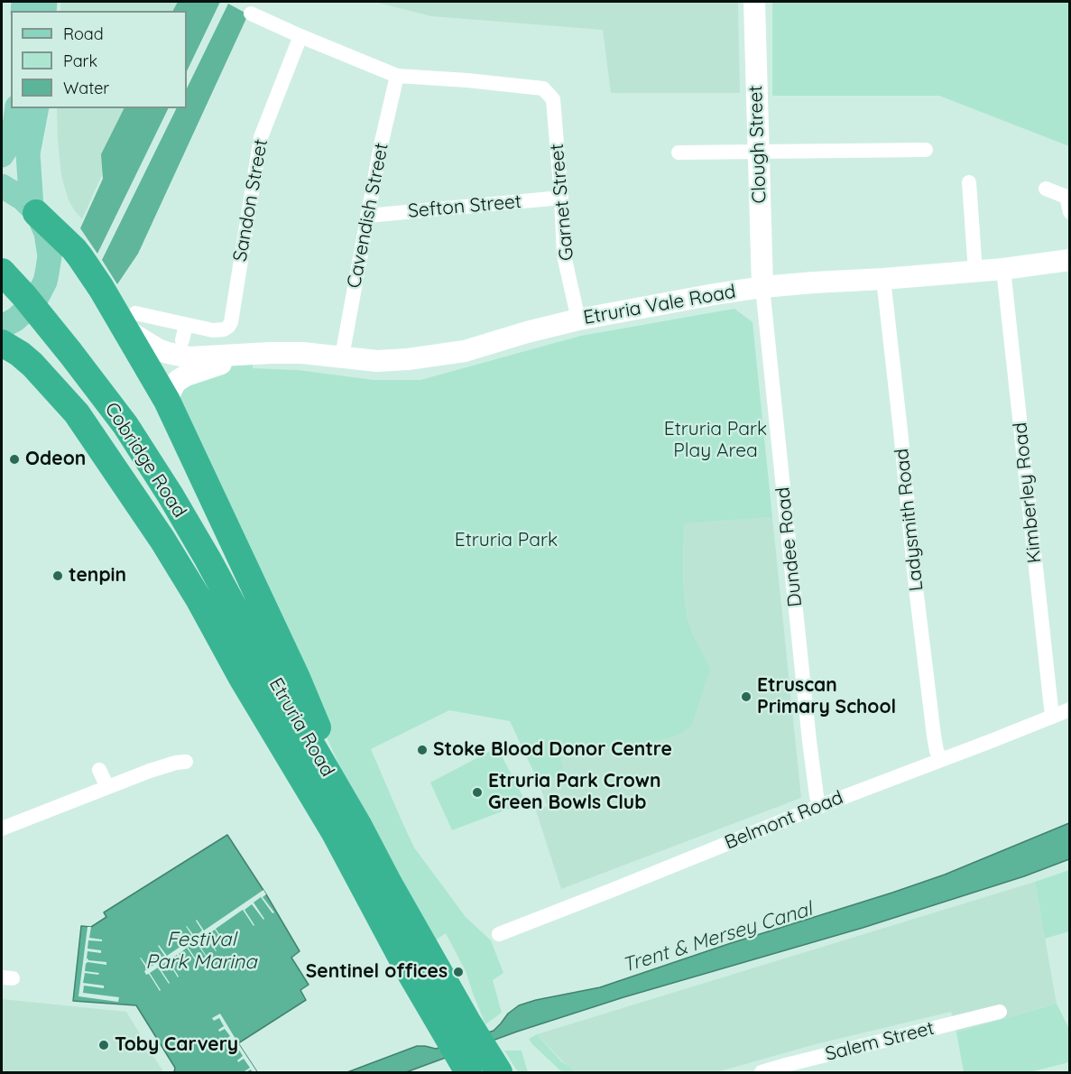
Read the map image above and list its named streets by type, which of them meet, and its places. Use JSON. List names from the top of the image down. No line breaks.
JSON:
{"streets":{"highway":["Cobridge Road","Etruria Road"],"main road":["Clough Street","Etruria Vale Road"],"street":["Sandon Street","Garnet Street","Sefton Street","Cavendish Street","Kimberley Road","Ladysmith Road","Dundee Road","Belmont Road","Salem Street"]},"crossings":[["Clough Street","Etruria Vale Road"],["Clough Street","Dundee Road"],["Garnet Street","Sefton Street"],["Garnet Street","Cavendish Street"],["Garnet Street","Etruria Vale Road"],["Sefton Street","Cavendish Street"],["Cavendish Street","Etruria Vale Road"],["Etruria Vale Road","Kimberley Road"],["Etruria Vale Road","Ladysmith Road"],["Etruria Vale Road","Dundee Road"],["Cobridge Road","Etruria Road"],["Kimberley Road","Belmont Road"],["Ladysmith Road","Belmont Road"],["Dundee Road","Belmont Road"]],"water":["Trent & Mersey Canal","Festival Park Marina"],"parks":["Etruria Park Play Area","Etruria Park"],"places":["Odeon","tenpin","Etruscan Primary School","Stoke Blood Donor Centre","Etruria Park Crown Green Bowls Club","Sentinel offices","Toby Carvery"],"legend":["Road","Park","Water"]}
